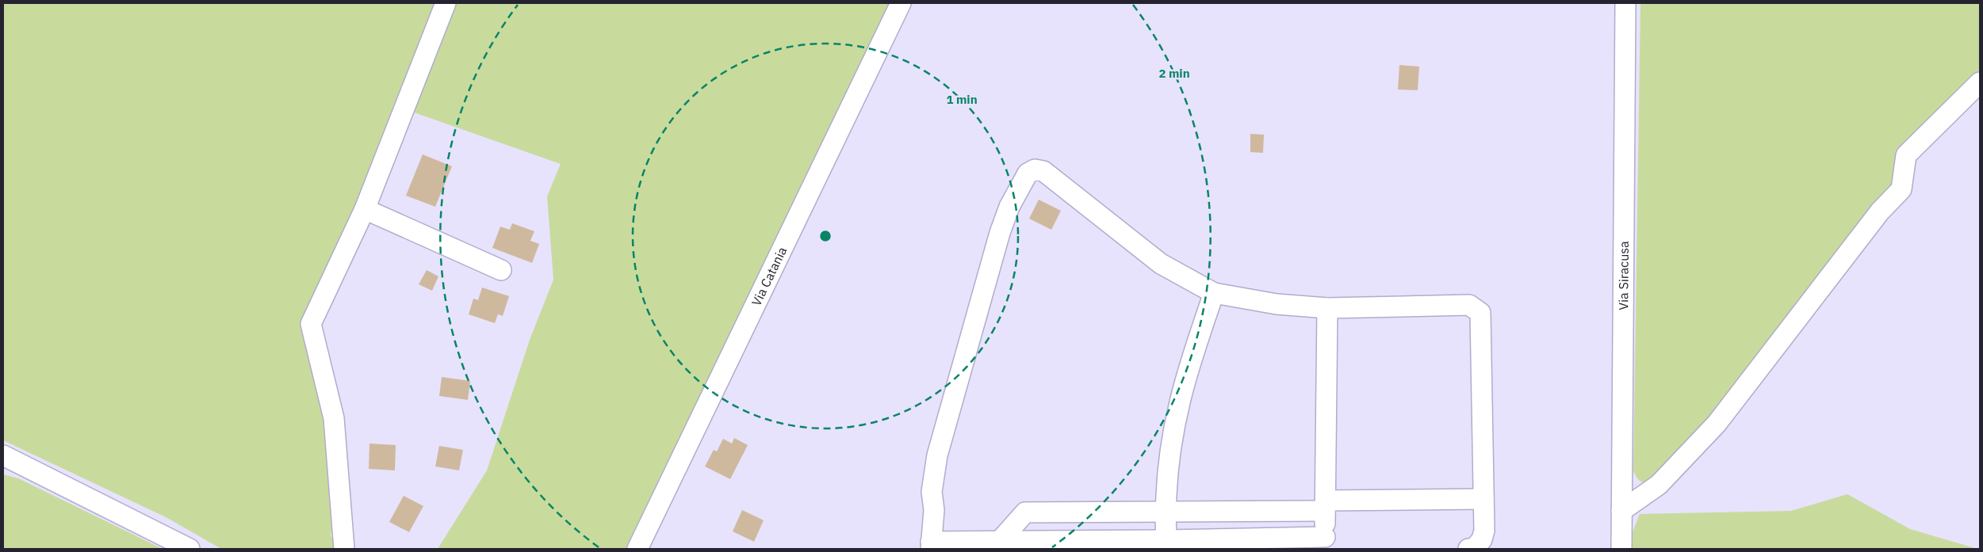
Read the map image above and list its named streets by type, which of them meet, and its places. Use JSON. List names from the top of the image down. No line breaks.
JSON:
{"streets":{"street":["Via Catania","Via Siracusa"]},"rings":["2 min","1 min"]}
